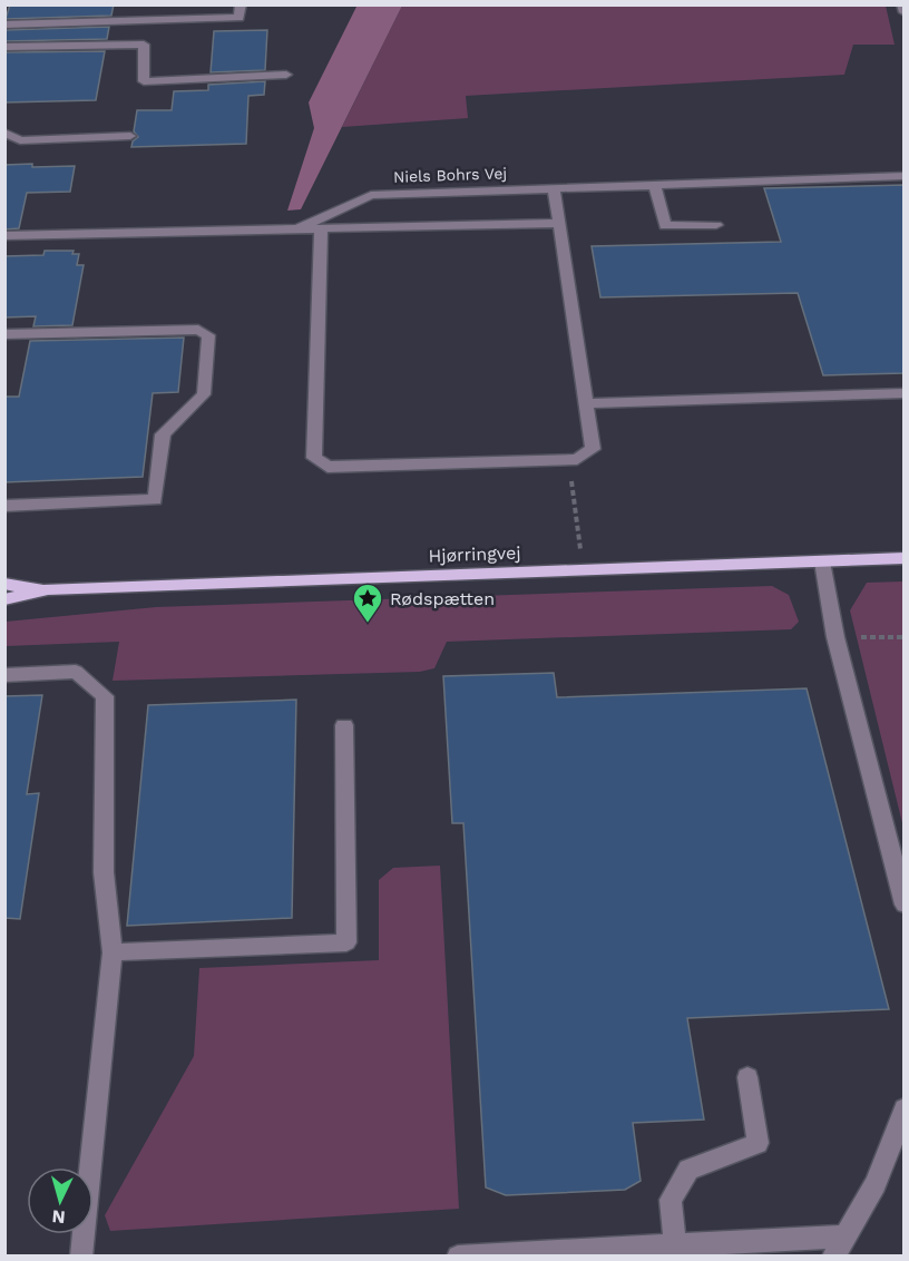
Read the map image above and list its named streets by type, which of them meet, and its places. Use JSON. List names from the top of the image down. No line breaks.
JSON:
{"streets":{"main road":["Hjørringvej"],"street":["Niels Bohrs Vej"]},"places":{"place":["Rødspætten"]},"north":"bottom"}
